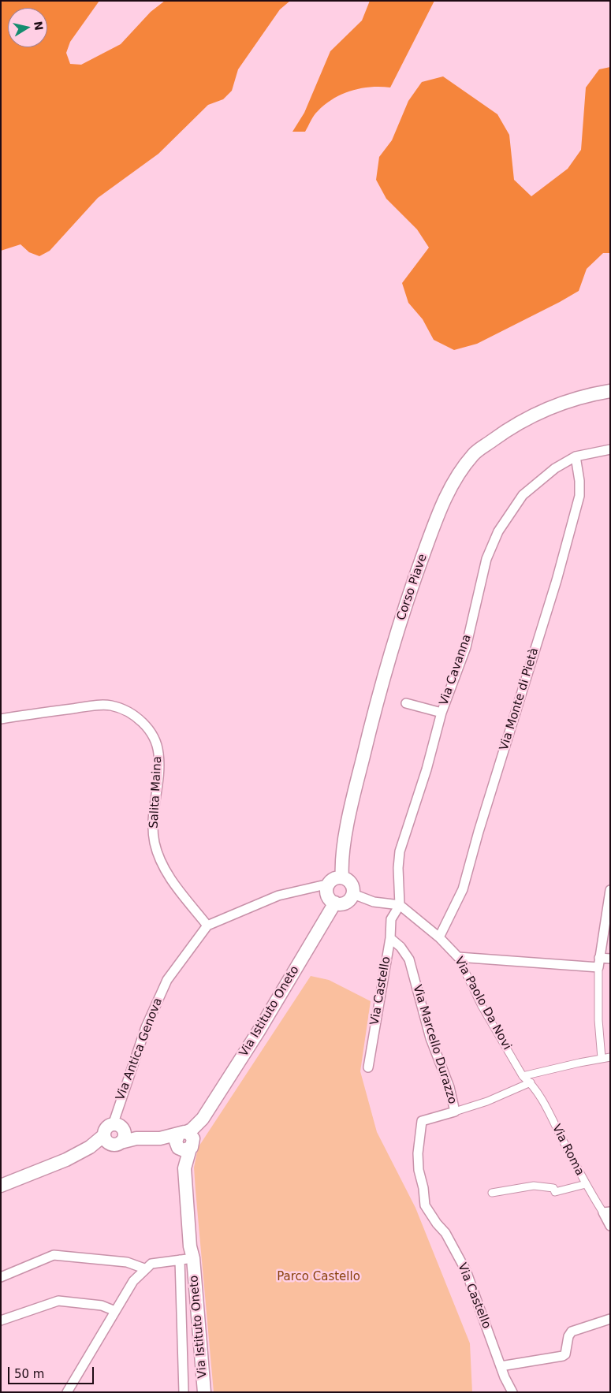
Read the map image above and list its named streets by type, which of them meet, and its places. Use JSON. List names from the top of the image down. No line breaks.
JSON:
{"streets":{"main road":["Corso Piave","Via Istituto Oneto"],"street":["Via Cavanna","Via Monte di Pietà","Salita Maina","Via Castello","Via Paolo Da Novi","Via Marcello Durazzo","Via Antica Genova","Via Roma"]},"crossings":[["Corso Piave","Via Istituto Oneto"],["Via Cavanna","Via Monte di Pietà"],["Via Cavanna","Via Castello"],["Via Cavanna","Via Paolo Da Novi"],["Via Monte di Pietà","Via Paolo Da Novi"],["Salita Maina","Via Antica Genova"],["Via Castello","Via Paolo Da Novi"],["Via Castello","Via Marcello Durazzo"],["Via Paolo Da Novi","Via Roma"]],"parks":["Parco Castello"],"scale_bar":"50 m","north":"right"}
